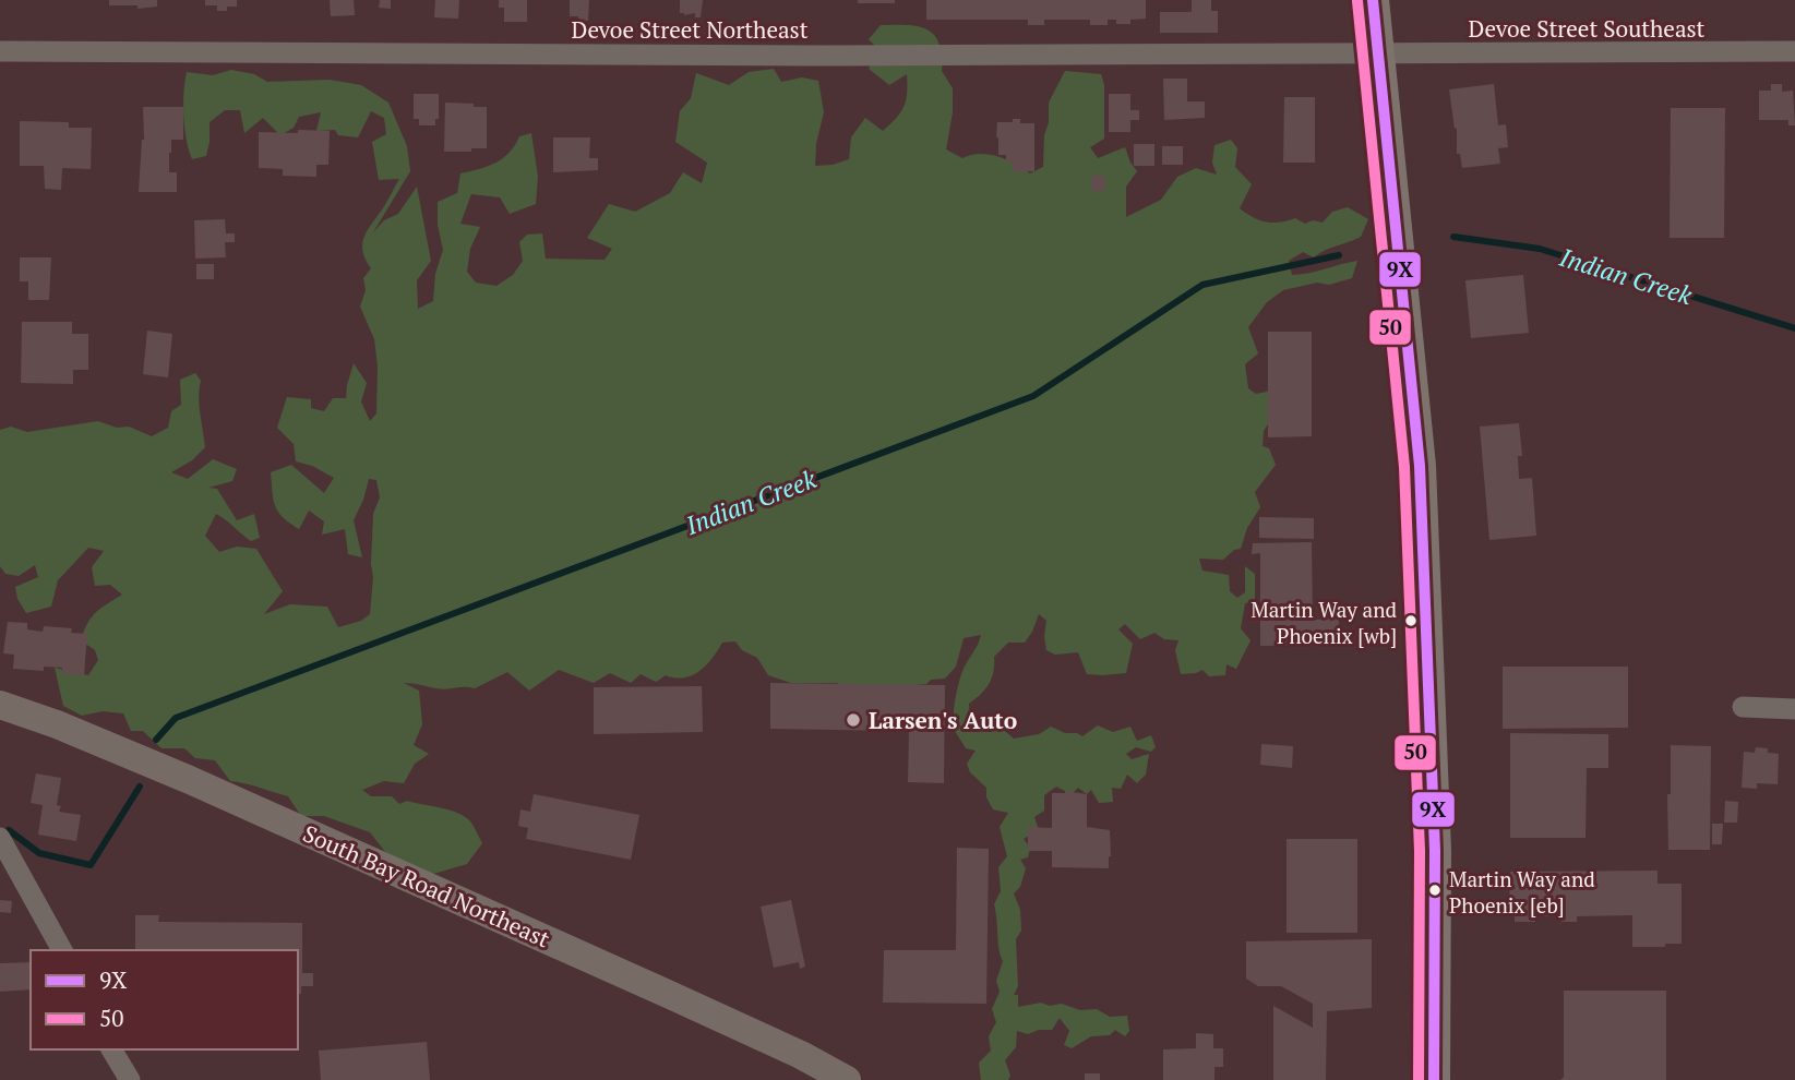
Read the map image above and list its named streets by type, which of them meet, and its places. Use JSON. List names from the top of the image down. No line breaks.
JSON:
{"streets":{"street":["Devoe Street Southeast","Devoe Street Northeast","South Bay Road Northeast"]},"crossings":[["Devoe Street Southeast","Devoe Street Northeast"]],"water":["Indian Creek"],"places":["Martin Way and Phoenix [wb]","Larsen's Auto","Martin Way and Phoenix [eb]"],"lines":["transit line 9X","transit line 50"],"legend":["9X","50"]}
